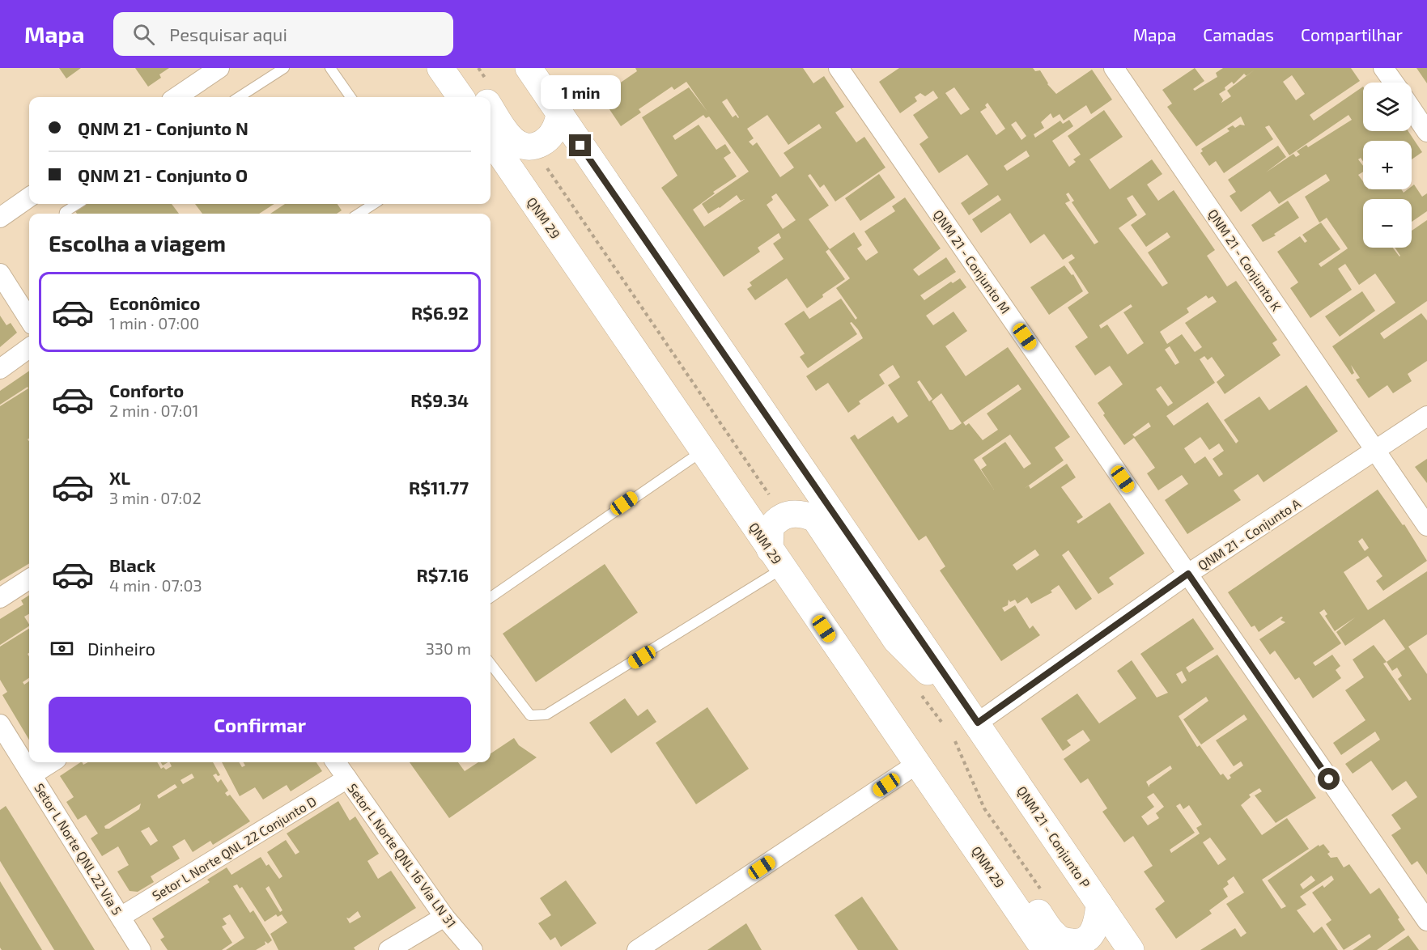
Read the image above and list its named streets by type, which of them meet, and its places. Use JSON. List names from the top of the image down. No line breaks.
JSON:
{"streets":{"main road":["QNM 29","QNM 21 - Conjunto P"],"street":["QNM 21 - Conjunto K","QNM 21 - Conjunto M","QNM 21 - Conjunto A","Setor L Norte QNL 22 Conjunto D","Setor L Norte QNL 22 Via 5","Setor L Norte QNL 16 Via LN 31"]},"crossings":[["QNM 21 - Conjunto K","QNM 21 - Conjunto A"],["QNM 21 - Conjunto M","QNM 21 - Conjunto A"],["QNM 21 - Conjunto A","QNM 21 - Conjunto P"],["Setor L Norte QNL 22 Conjunto D","Setor L Norte QNL 22 Via 5"],["Setor L Norte QNL 22 Conjunto D","Setor L Norte QNL 16 Via LN 31"]],"page":{"header":"Mapa","search":"Pesquisar aqui","nav":["Mapa","Camadas","Compartilhar"],"bubble":"1 min","map_buttons":["+","−"],"banner":["QNM 21 - Conjunto N","QNM 21 - Conjunto O"],"heading":"Escolha a viagem","list":[{"name":"Econômico","note":"1 min · 07:00","value":"R$6.92"},{"name":"Conforto","note":"2 min · 07:01","value":"R$9.34"},{"name":"XL","note":"3 min · 07:02","value":"R$11.77"},{"name":"Black","note":"4 min · 07:03","value":"R$7.16"}],"pay":["Dinheiro","330 m"],"buttons":"Confirmar"}}
